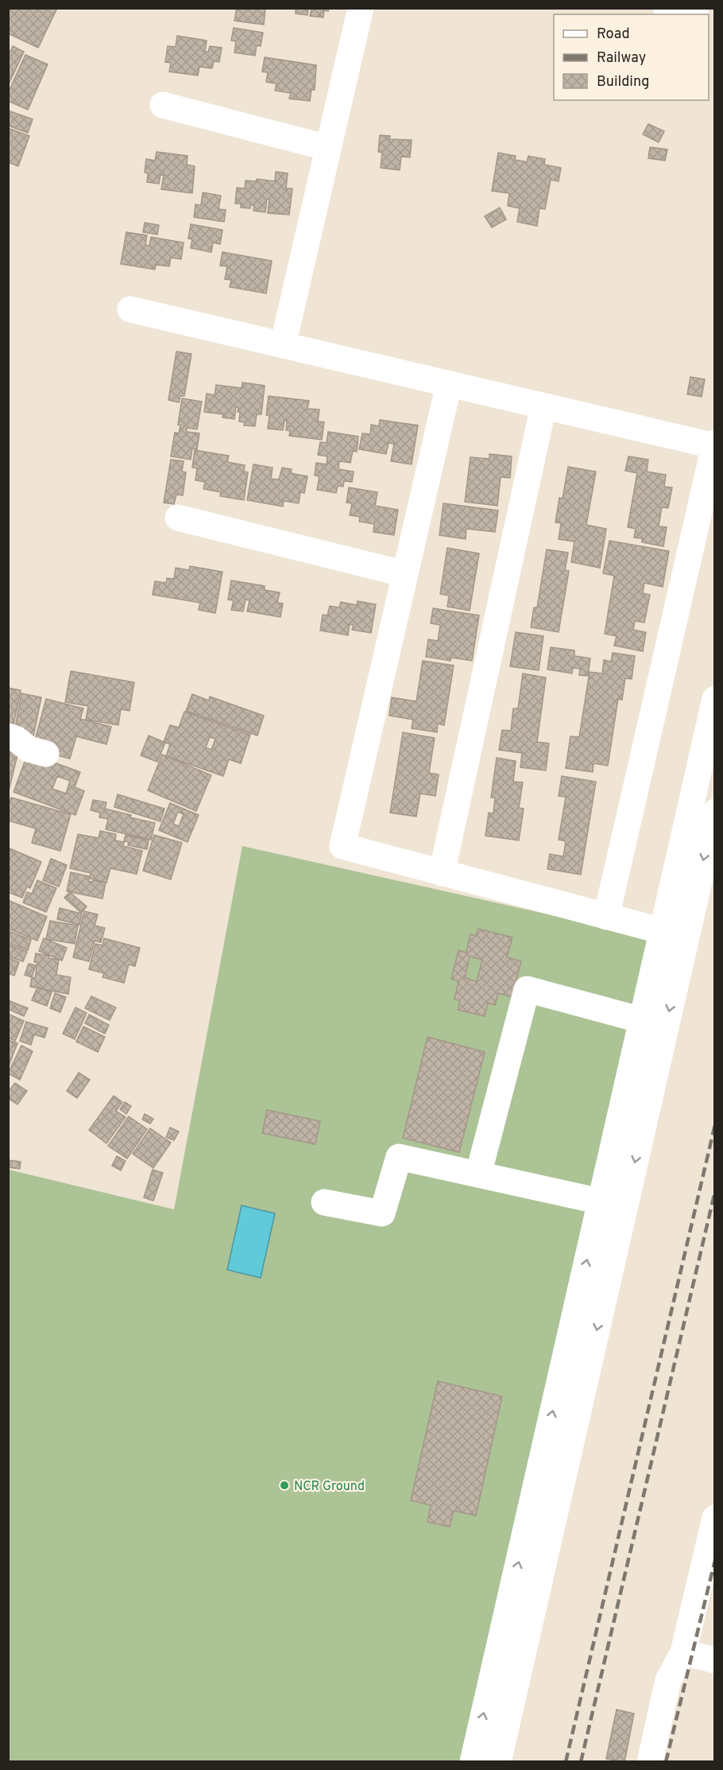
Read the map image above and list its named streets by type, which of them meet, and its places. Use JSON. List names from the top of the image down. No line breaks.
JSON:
{"places":["NCR Ground"],"legend":["Road","Railway","Building"]}
